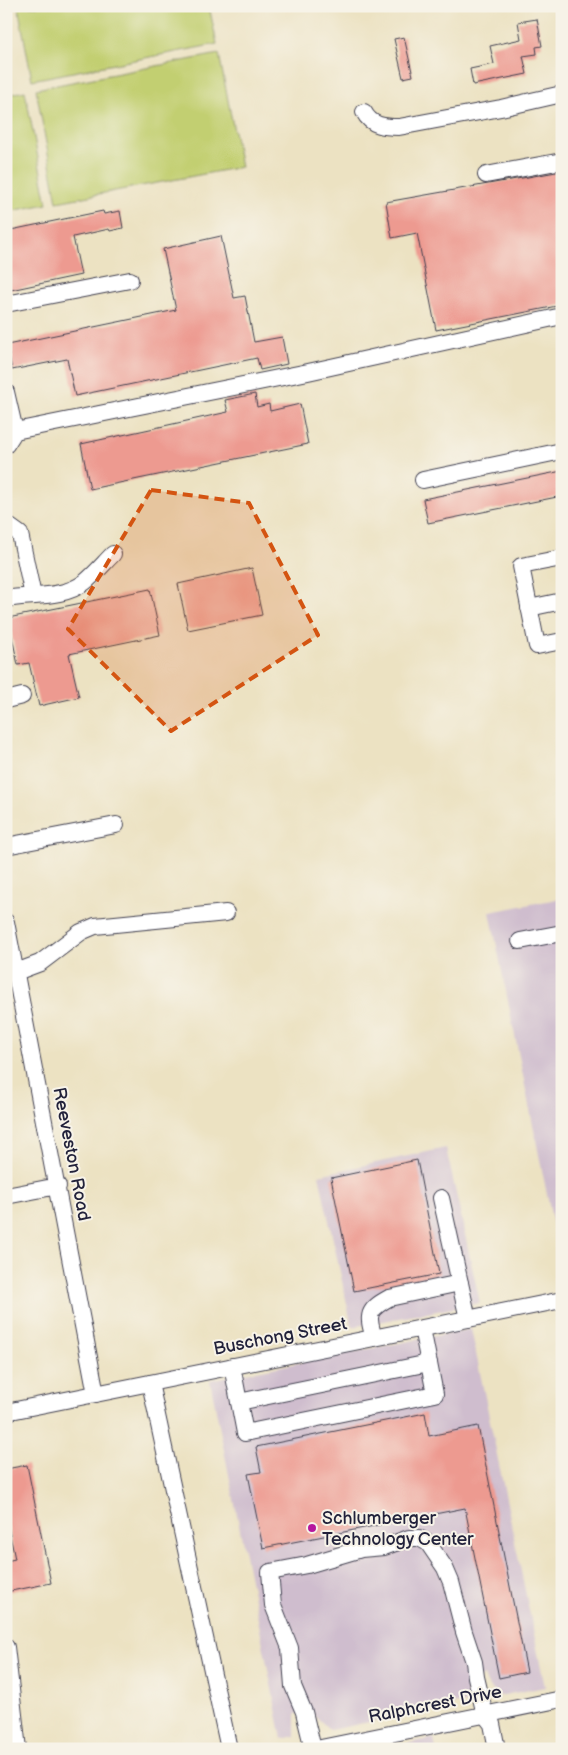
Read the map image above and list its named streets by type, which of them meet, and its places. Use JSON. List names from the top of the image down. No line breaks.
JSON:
{"streets":{"street":["Reeveston Road","Buschong Street","Ralphcrest Drive"]},"crossings":[["Reeveston Road","Buschong Street"]],"places":["Schlumberger Technology Center"]}
